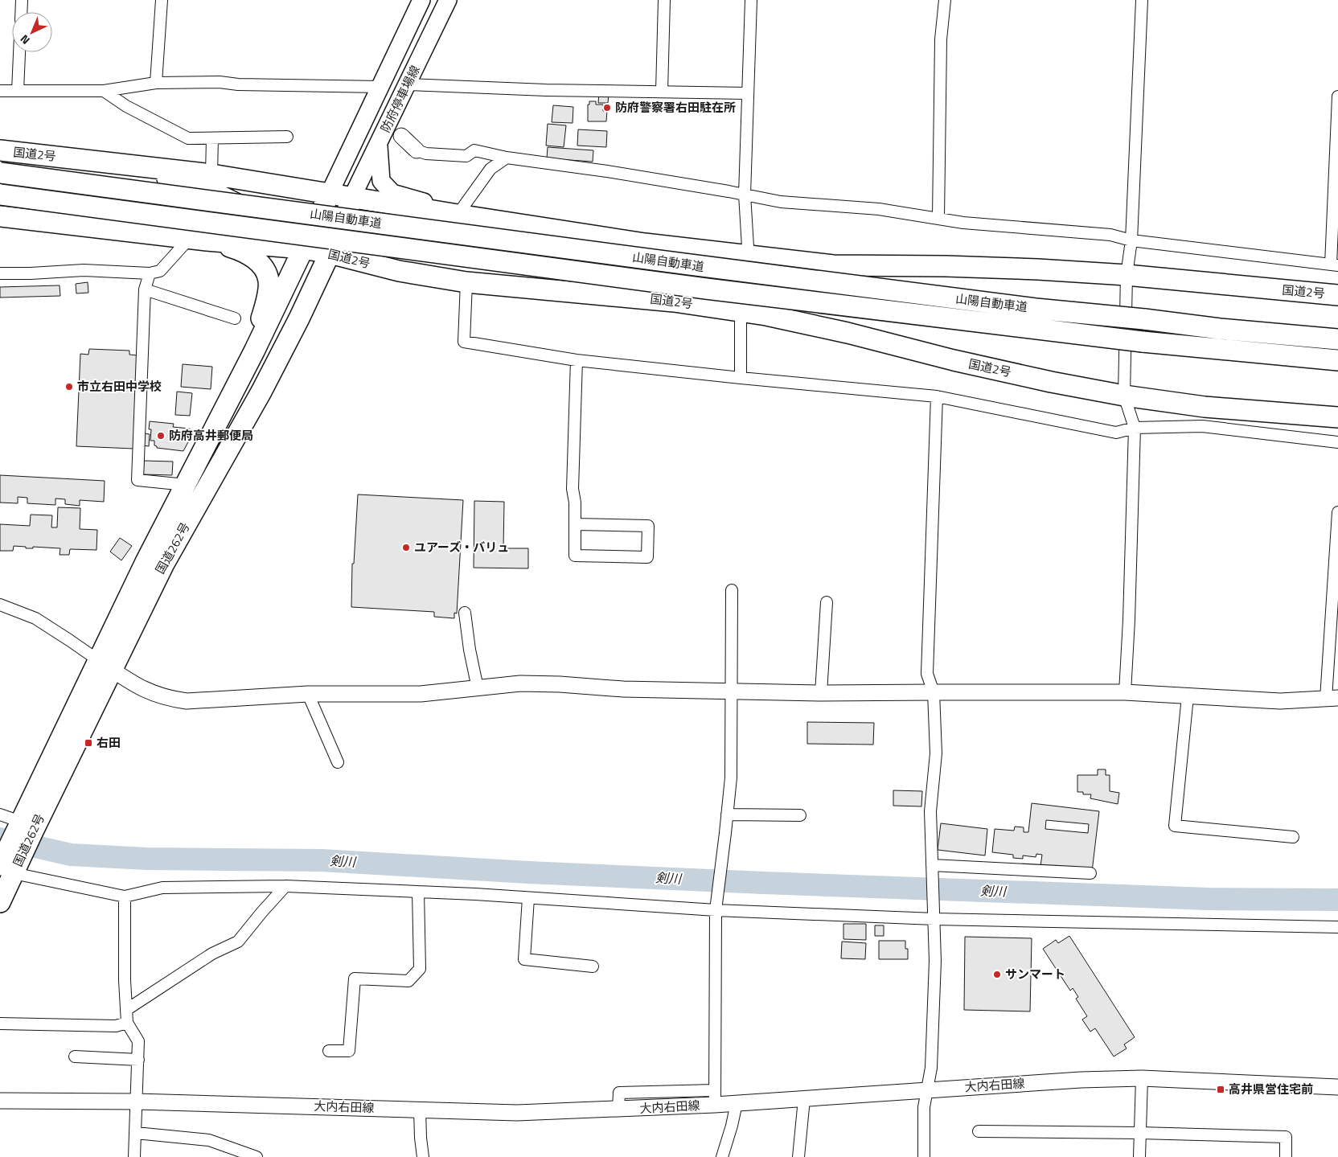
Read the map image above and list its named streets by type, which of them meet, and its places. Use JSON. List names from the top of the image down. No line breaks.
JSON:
{"streets":{"highway":["国道2号","山陽自動車道","国道262号"],"main road":["防府停車場線","大内右田線"]},"crossings":[["防府停車場線","国道2号"],["防府停車場線","国道262号"],["国道2号","国道262号"]],"water":["剣川"],"places":{"other":["防府警察署右田駐在所","市立右田中学校","防府高井郵便局","ユアーズ・バリュ","サンマート"],"transit":["右田","高井県営住宅前"]},"north":"bottom left"}
